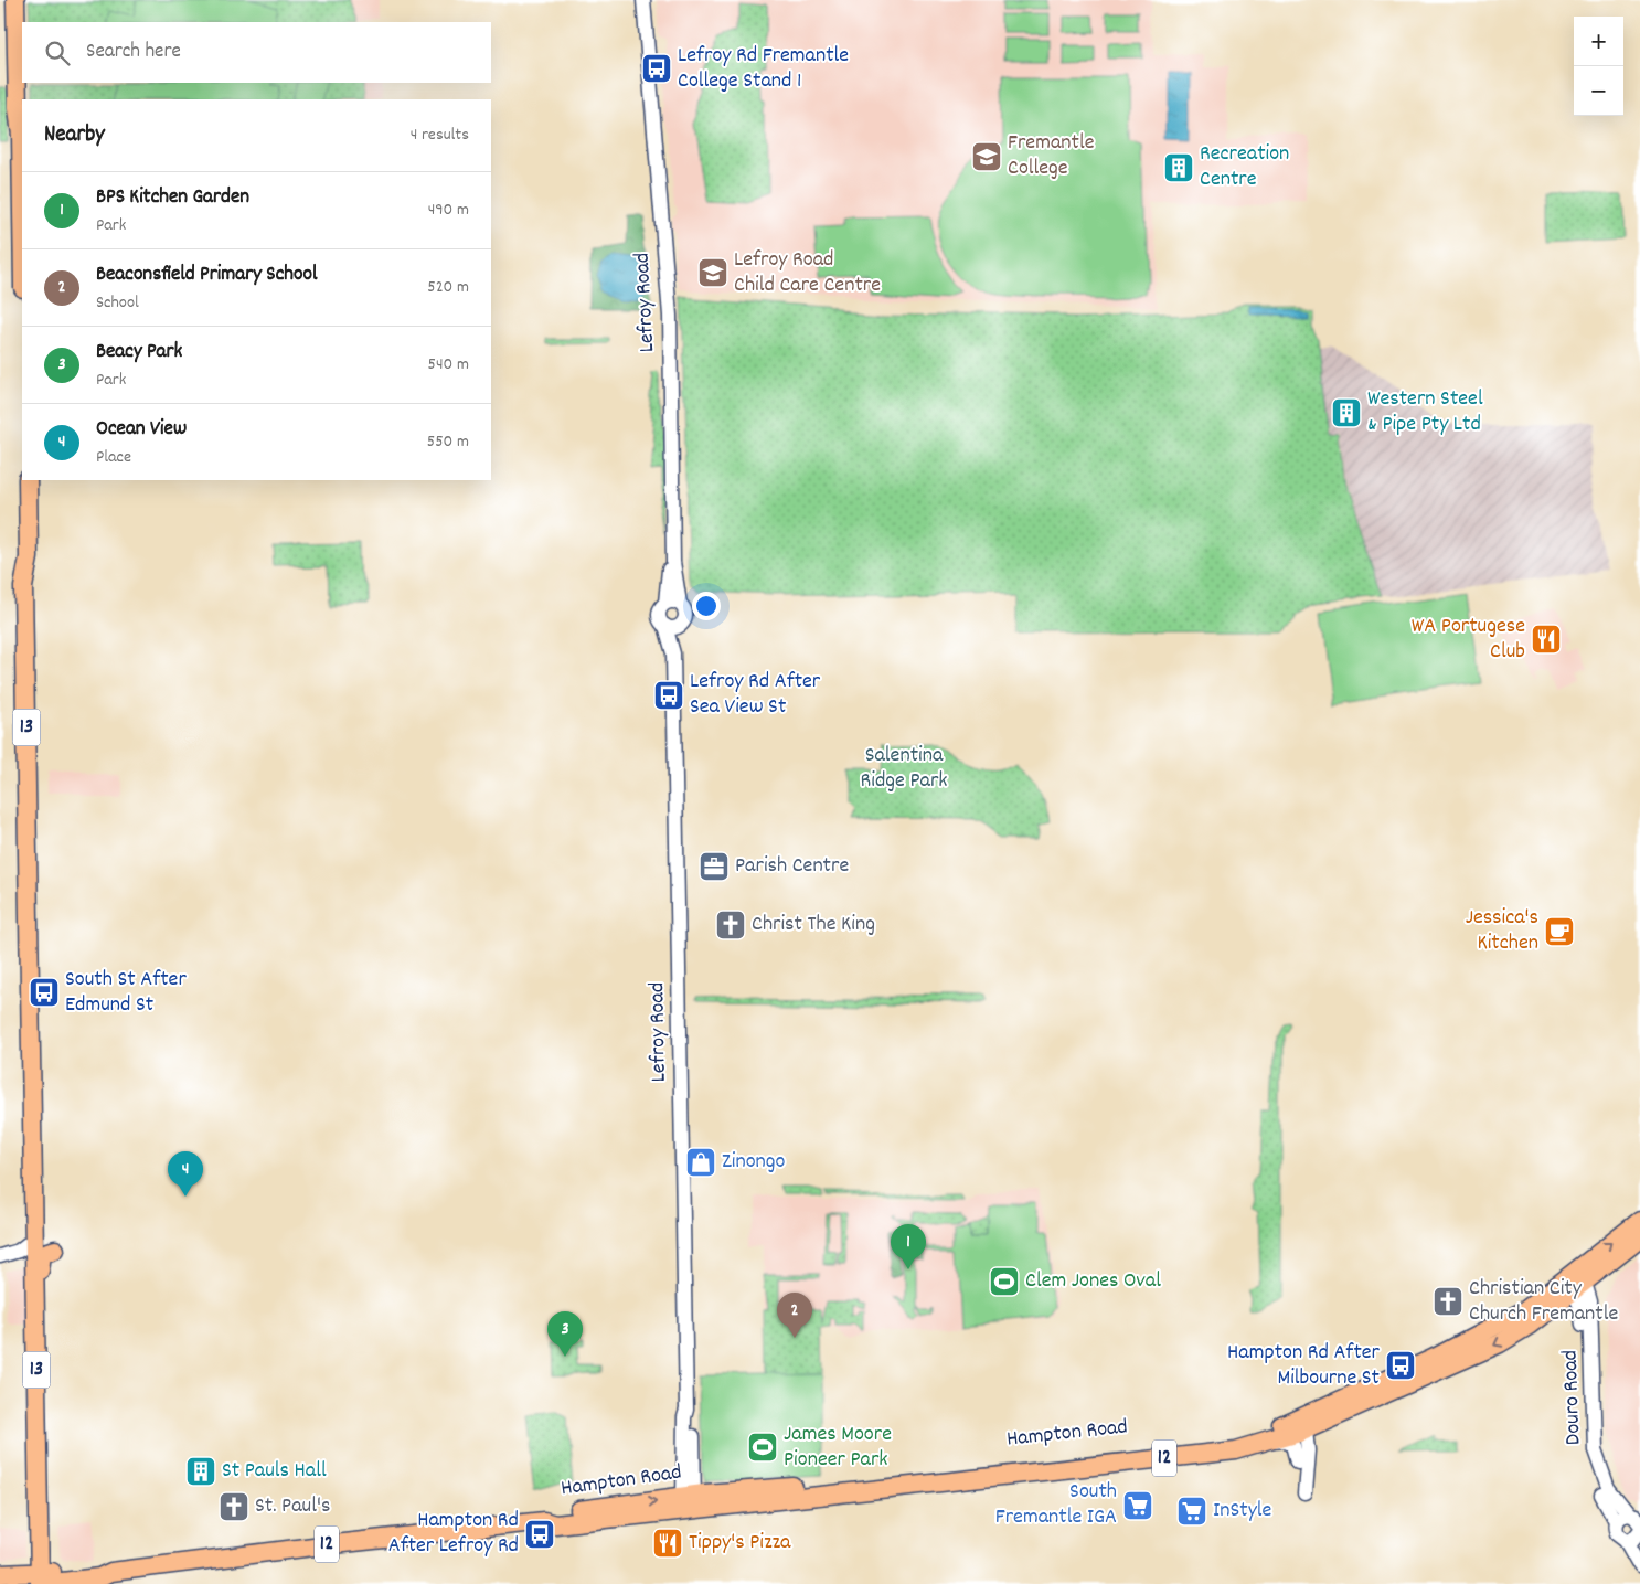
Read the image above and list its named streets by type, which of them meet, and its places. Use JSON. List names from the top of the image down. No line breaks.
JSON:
{"streets":{"main road":["13","Hampton Road","12"],"street":["Lefroy Road","Douro Road"]},"crossings":[["Lefroy Road","Hampton Road"],["13","Hampton Road"],["Douro Road","Hampton Road"]],"parks":["Salentina Ridge Park"],"places":{"bus stop":["Lefroy Rd Fremantle College Stand 1","Lefroy Rd After Sea View St","South St After Edmund St","Hampton Rd After Milbourne St","Hampton Rd After Lefroy Rd"],"school or university":["Fremantle College","Lefroy Road Child Care Centre"],"building":["Recreation Centre","Western Steel & Pipe Pty Ltd","St Pauls Hall"],"restaurant":["WA Portugese Club","Tippy's Pizza"],"office":["Parish Centre"],"church":["Christ The King","Christian City Church Fremantle","St. Paul's"],"cafe":["Jessica's Kitchen"],"shop":["Zinongo"],"sports":["Clem Jones Oval","James Moore Pioneer Park"],"supermarket":["South Fremantle IGA","InStyle"]},"page":{"map_buttons":["+","−"],"search":"Search here","heading":["Nearby","4 results"],"list":[{"mark":"1","name":"BPS Kitchen Garden","note":"Park","value":"490 m"},{"mark":"2","name":"Beaconsfield Primary School","note":"School","value":"520 m"},{"mark":"3","name":"Beacy Park","note":"Park","value":"540 m"},{"mark":"4","name":"Ocean View","note":"Place","value":"550 m"}],"pins":["4","1","2","3"]}}
